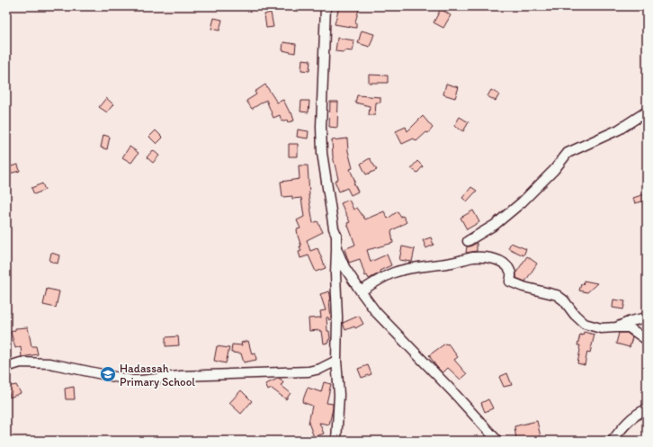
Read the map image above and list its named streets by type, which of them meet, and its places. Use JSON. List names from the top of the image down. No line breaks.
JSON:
{"places":{"school or university":["Hadassah Primary School"]}}
